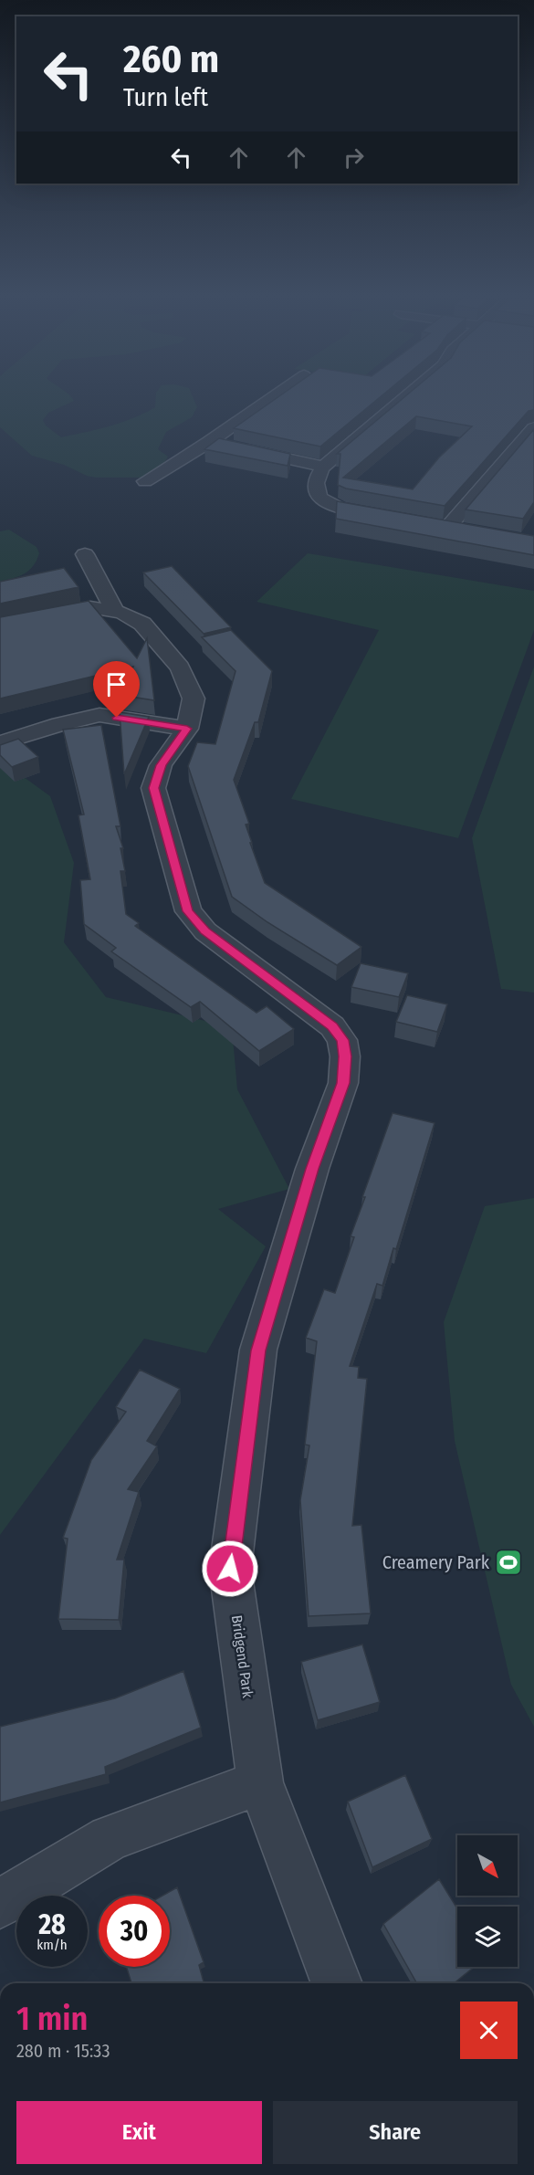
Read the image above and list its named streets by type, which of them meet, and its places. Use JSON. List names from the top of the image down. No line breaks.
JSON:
{"streets":{"street":["Bridgend Park"]},"places":{"sports":["Creamery Park"]},"north":"bottom right","page":{"turn":["260 m","Turn left"],"speed":"28 km/h","limit":"30","heading":["1 min","280 m · 15:33"],"buttons":["Exit","Share"]}}
